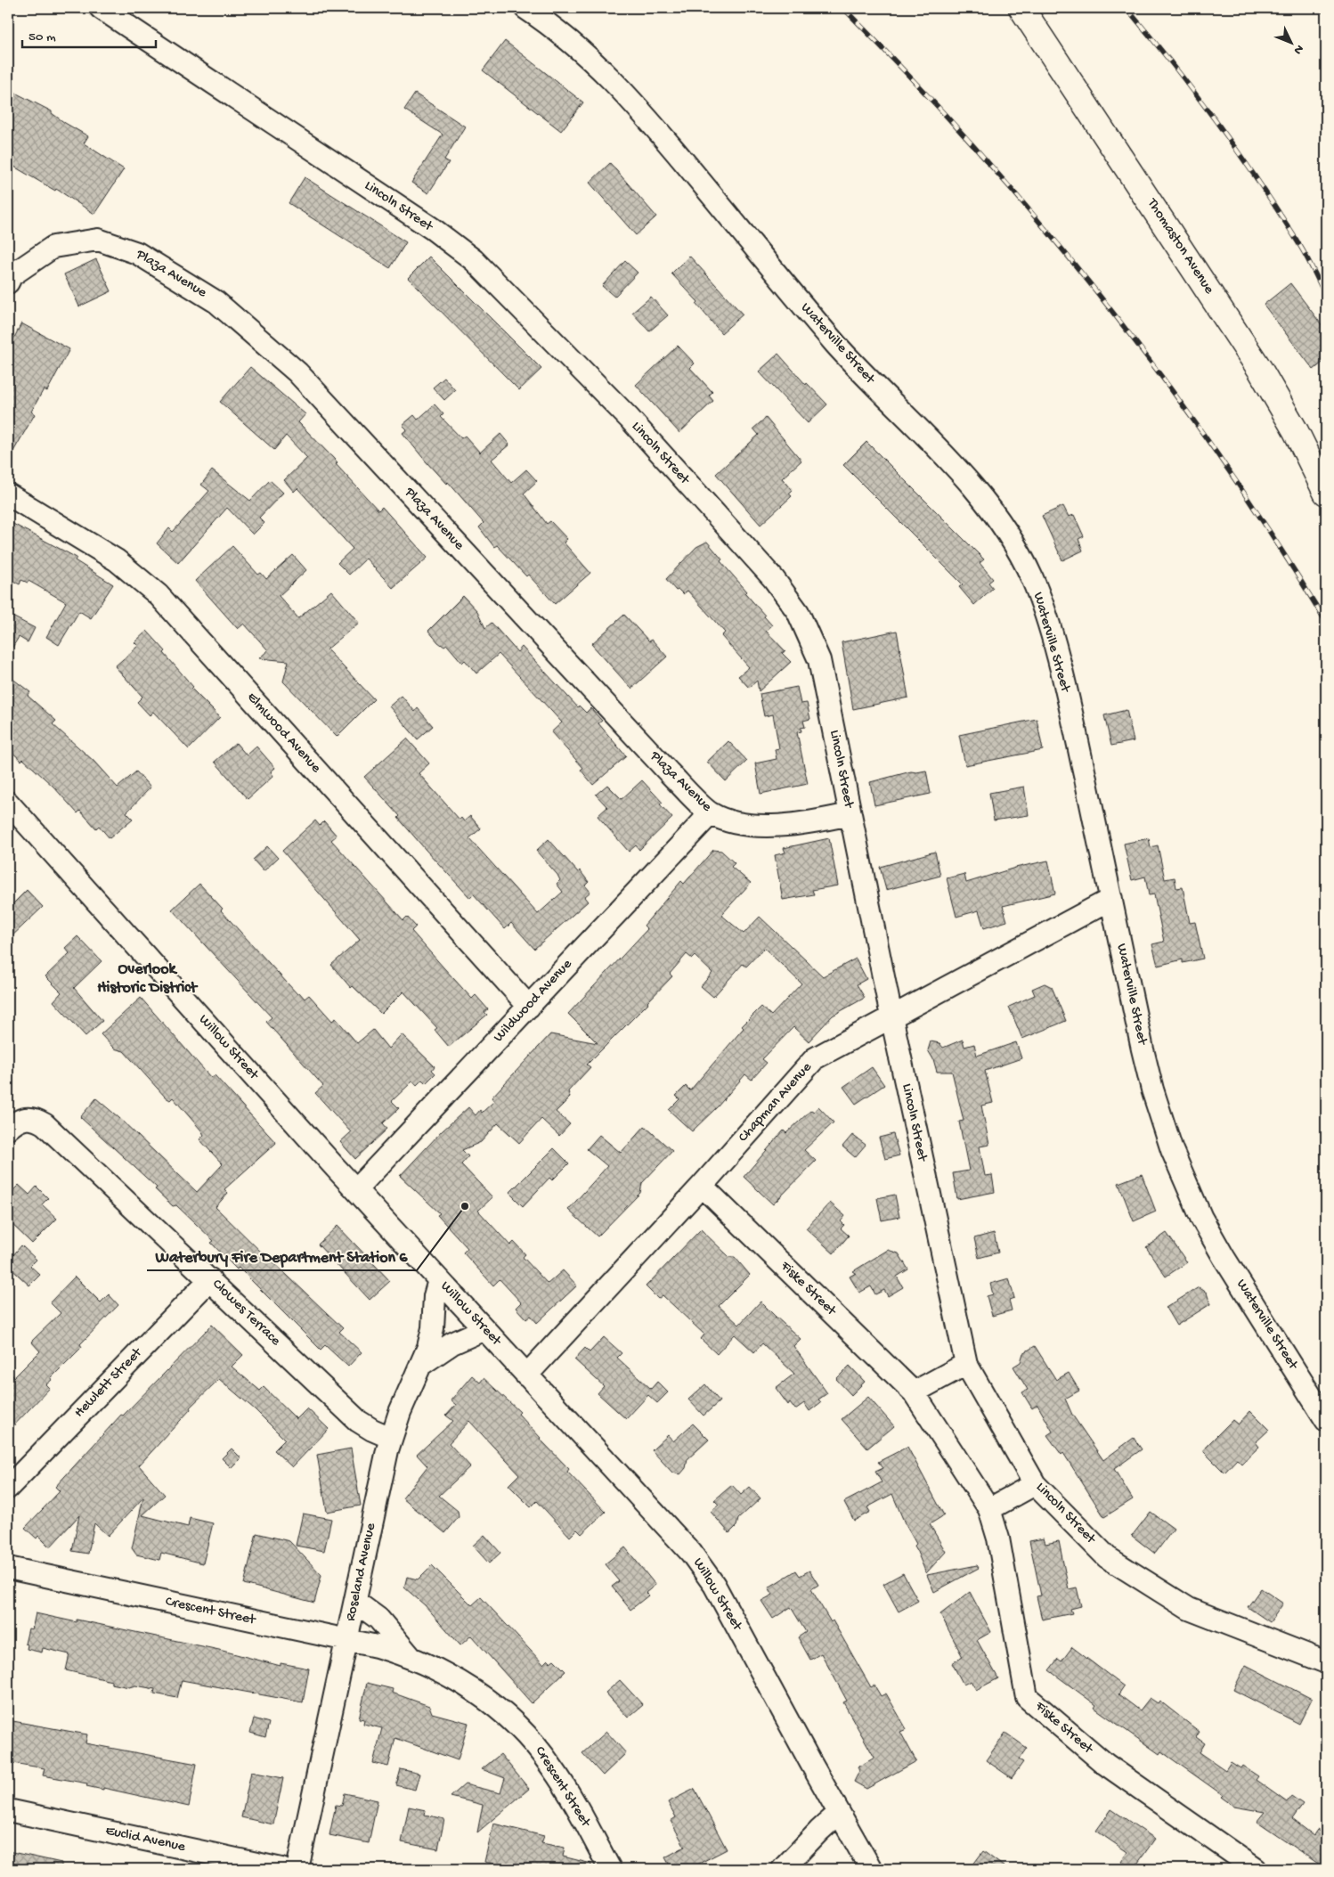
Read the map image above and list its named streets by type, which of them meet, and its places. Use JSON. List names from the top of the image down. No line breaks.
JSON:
{"streets":{"main road":["Thomaston Avenue"],"street":["Lincoln Street","Plaza Avenue","Waterville Street","Elmwood Avenue","Wildwood Avenue","Willow Street","Chapman Avenue","Fiske Street","Clowes Terrace","Hewlett Street","Roseland Avenue","Crescent Street","Euclid Avenue"]},"crossings":[["Lincoln Street","Plaza Avenue"],["Lincoln Street","Chapman Avenue"],["Plaza Avenue","Wildwood Avenue"],["Waterville Street","Chapman Avenue"],["Elmwood Avenue","Wildwood Avenue"],["Wildwood Avenue","Willow Street"],["Willow Street","Chapman Avenue"],["Willow Street","Roseland Avenue"],["Chapman Avenue","Fiske Street"],["Clowes Terrace","Hewlett Street"],["Clowes Terrace","Roseland Avenue"],["Roseland Avenue","Crescent Street"]],"districts":["Overlook Historic District"],"places":["Waterbury Fire Department Station 6"],"scale_bar":"50 m","north":"bottom right"}
